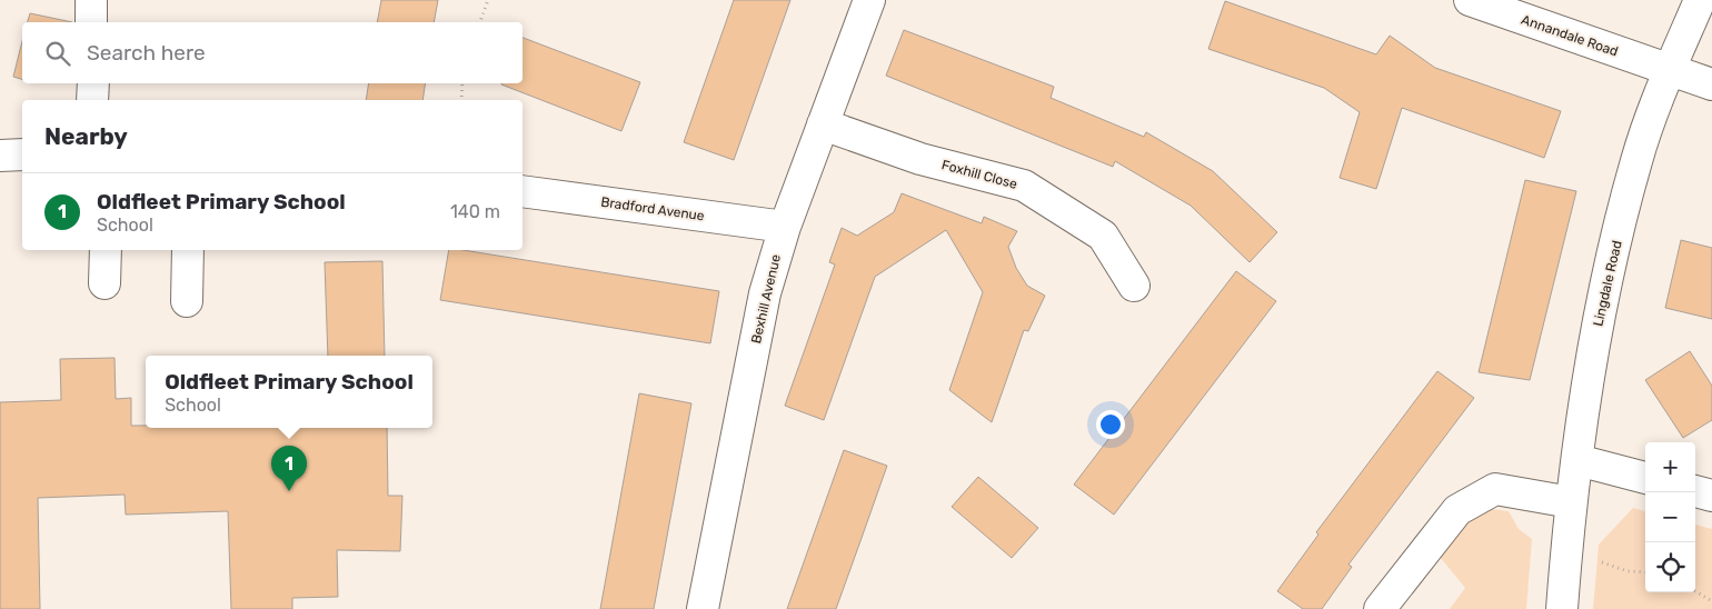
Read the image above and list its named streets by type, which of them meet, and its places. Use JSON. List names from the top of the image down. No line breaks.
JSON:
{"streets":{"street":["Annandale Road","Foxhill Close","Bradford Avenue","Lingdale Road","Bexhill Avenue"]},"crossings":[["Annandale Road","Lingdale Road"],["Foxhill Close","Bexhill Avenue"],["Bradford Avenue","Bexhill Avenue"]],"page":{"search":"Search here","heading":"Nearby","list":[{"mark":"1","name":"Oldfleet Primary School","note":"School","value":"140 m"}],"popup":["Oldfleet Primary School","School"],"map_buttons":["+","−"],"pins":"1"}}
